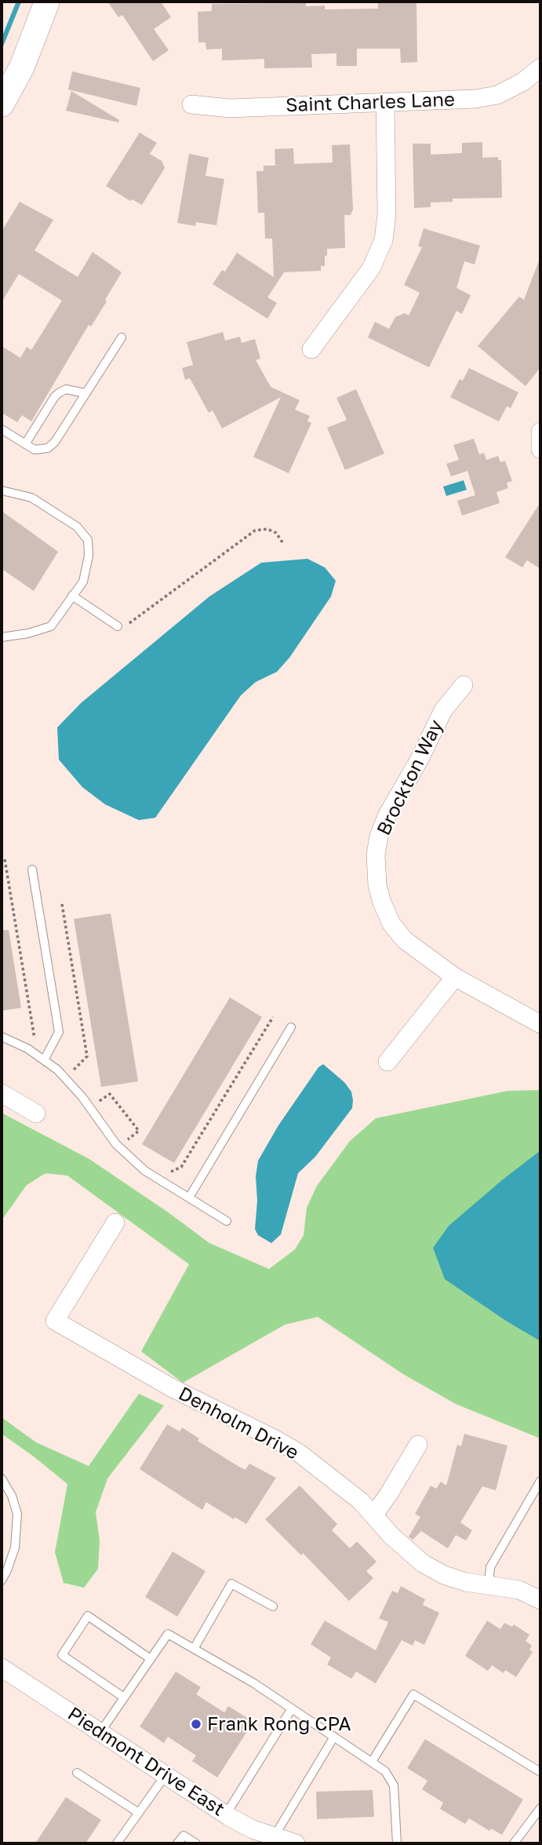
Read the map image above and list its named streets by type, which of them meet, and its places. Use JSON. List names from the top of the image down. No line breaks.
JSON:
{"streets":{"street":["Saint Charles Lane","Brockton Way","Denholm Drive","Piedmont Drive East"]},"places":["Frank Rong CPA"]}
